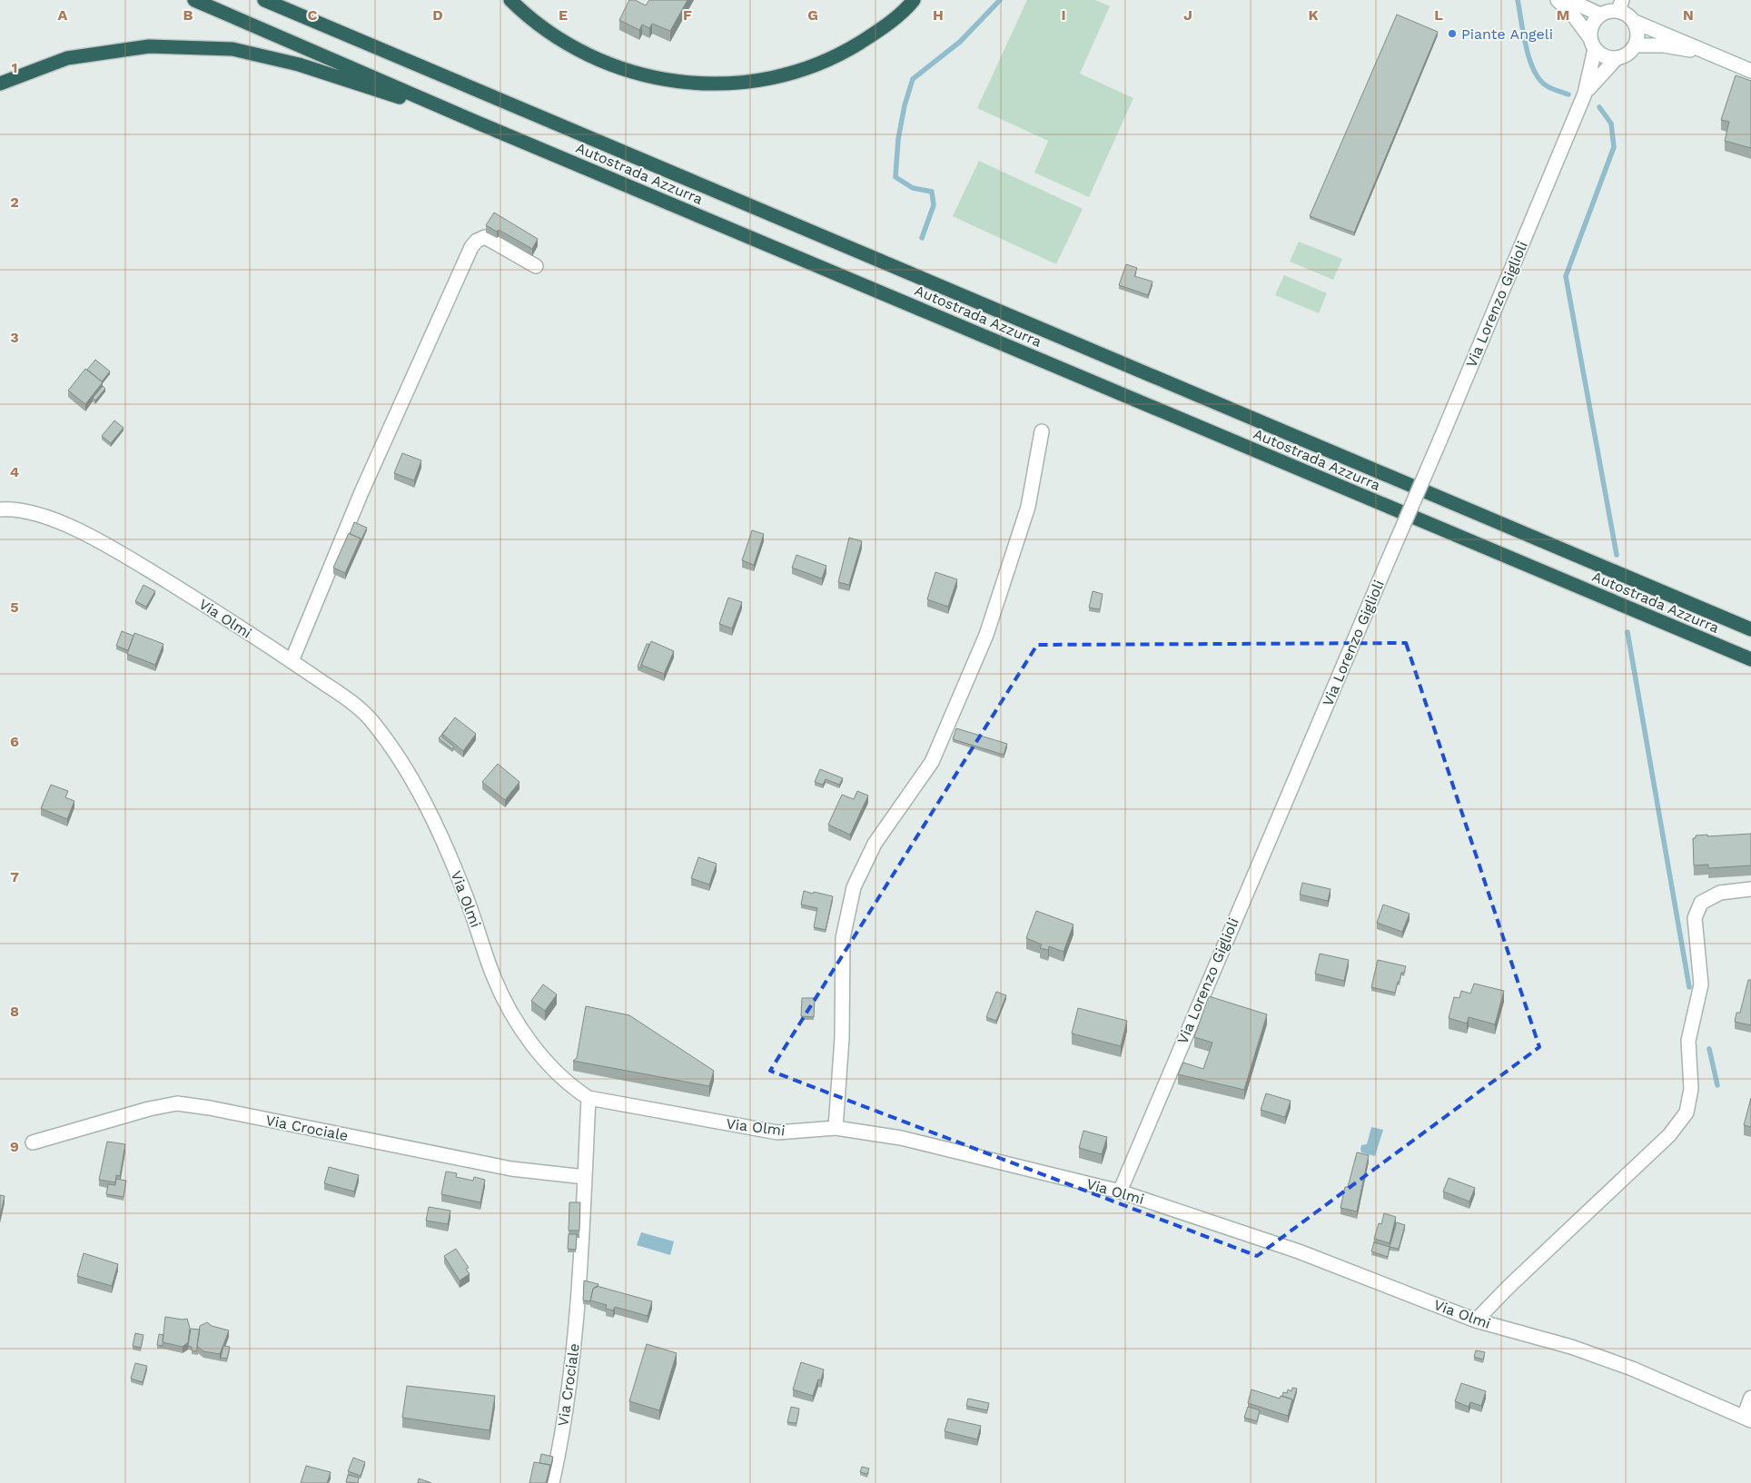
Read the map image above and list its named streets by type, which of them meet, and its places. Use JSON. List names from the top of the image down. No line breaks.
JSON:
{"streets":{"highway":["Autostrada Azzurra"],"street":["Via Lorenzo Giglioli","Via Olmi","Via Crociale"]},"crossings":[["Via Lorenzo Giglioli","Via Olmi"],["Via Olmi","Via Crociale"]],"places":["Piante Angeli"],"grid":{"columns":["A","B","C","D","E","F","G","H","I","J","K","L","M","N"],"rows":["1","2","3","4","5","6","7","8","9"]}}
